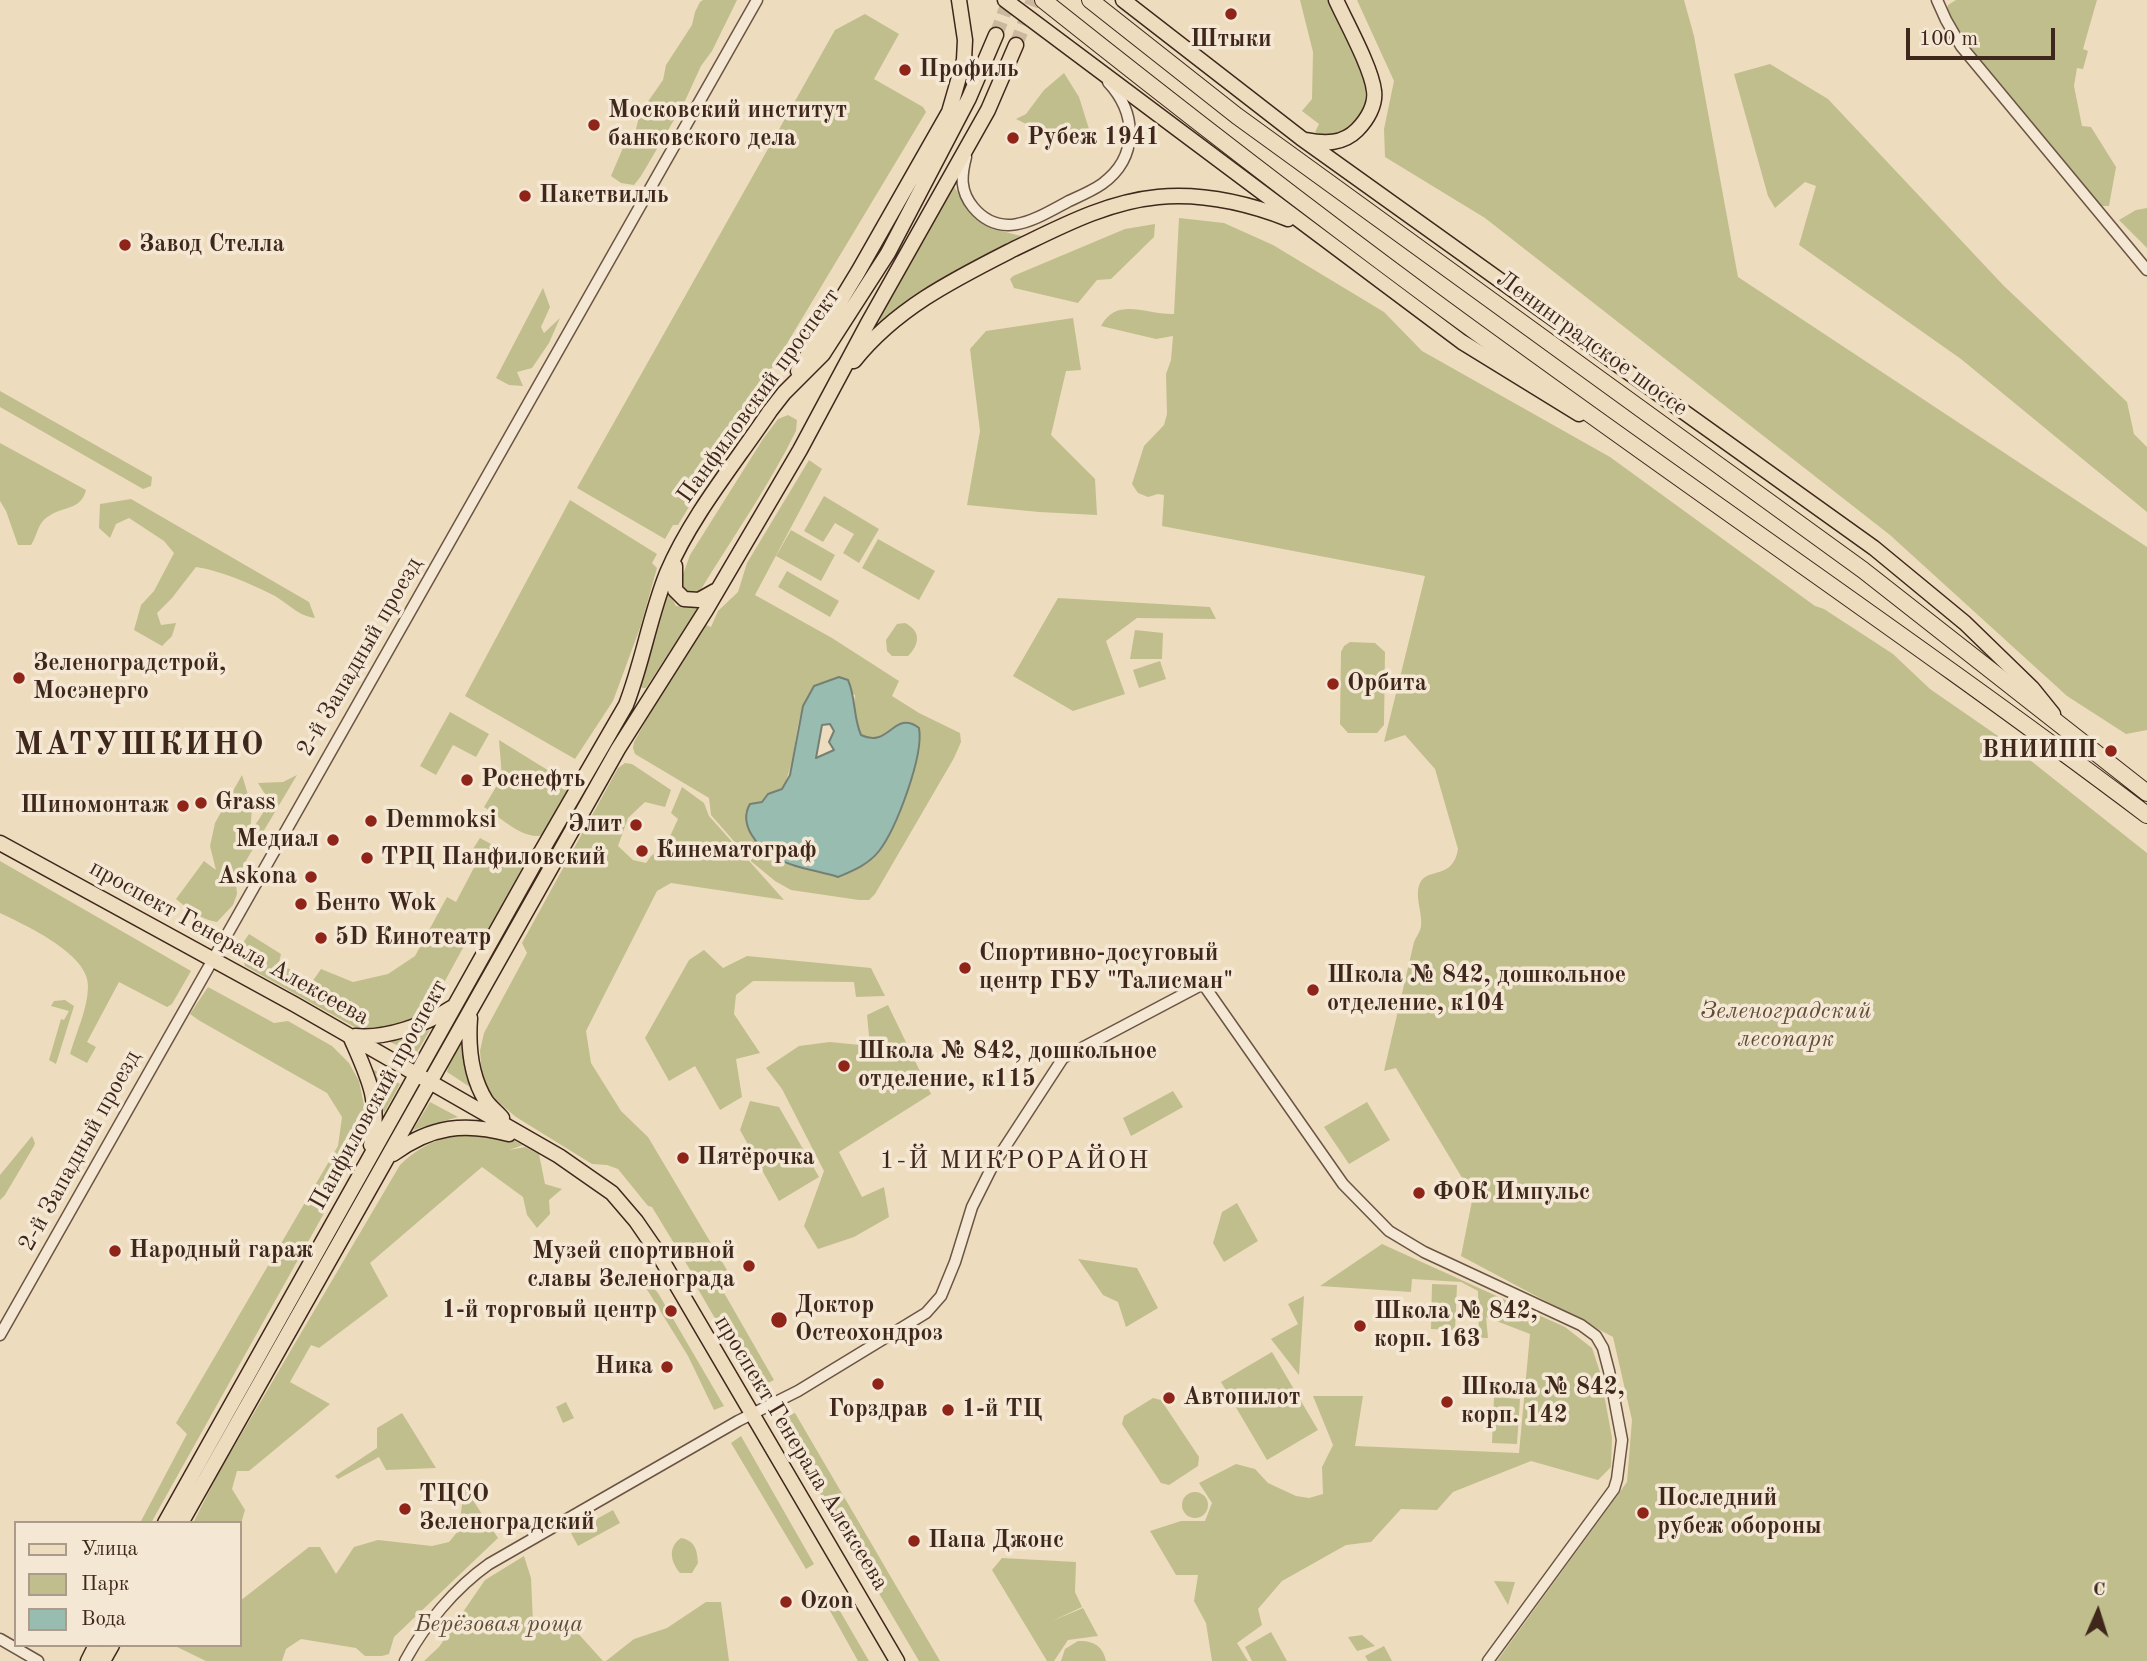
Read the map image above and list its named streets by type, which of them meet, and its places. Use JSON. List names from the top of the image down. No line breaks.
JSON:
{"streets":{"highway":["Ленинградское шоссе"],"main road":["Панфиловский проспект","проспект Генерала Алексеева"],"street":["2-й Западный проезд"]},"crossings":[["Панфиловский проспект","проспект Генерала Алексеева"],["2-й Западный проезд","проспект Генерала Алексеева"]],"districts":["МАТУШКИНО","1-Й МИКРОРАЙОН"],"parks":["Зеленоградский лесопарк","Берёзовая роща"],"places":["Штыки","Профиль","Московский институт банковского дела","Рубеж 1941","Пакетвилль","Завод Стелла","Зеленоградстрой, Мосэнерго","Орбита","ВНИИПП","Роснефть","Grass","Шиномонтаж","Demmoksi","Элит","Медиал","Кинематограф","ТРЦ Панфиловский","Askona","Бенто Wok","5D Кинотеатр","Спортивно-досуговый центр ГБУ \"Талисман\"","Школа № 842, дошкольное отделение, к104","Школа № 842, дошкольное отделение, к115","Пятёрочка","ФОК Импульс","Народный гараж","Музей спортивной славы Зеленограда","1-й торговый центр","Доктор Остеохондроз","Школа № 842, корп. 163","Ника","Горздрав","Автопилот","Школа № 842, корп. 142","1-й ТЦ","ТЦСО Зеленоградский","Последний рубеж обороны","Папа Джонс","Ozon"],"legend":["Улица","Парк","Вода"],"scale_bar":"100 m","north":"top"}
